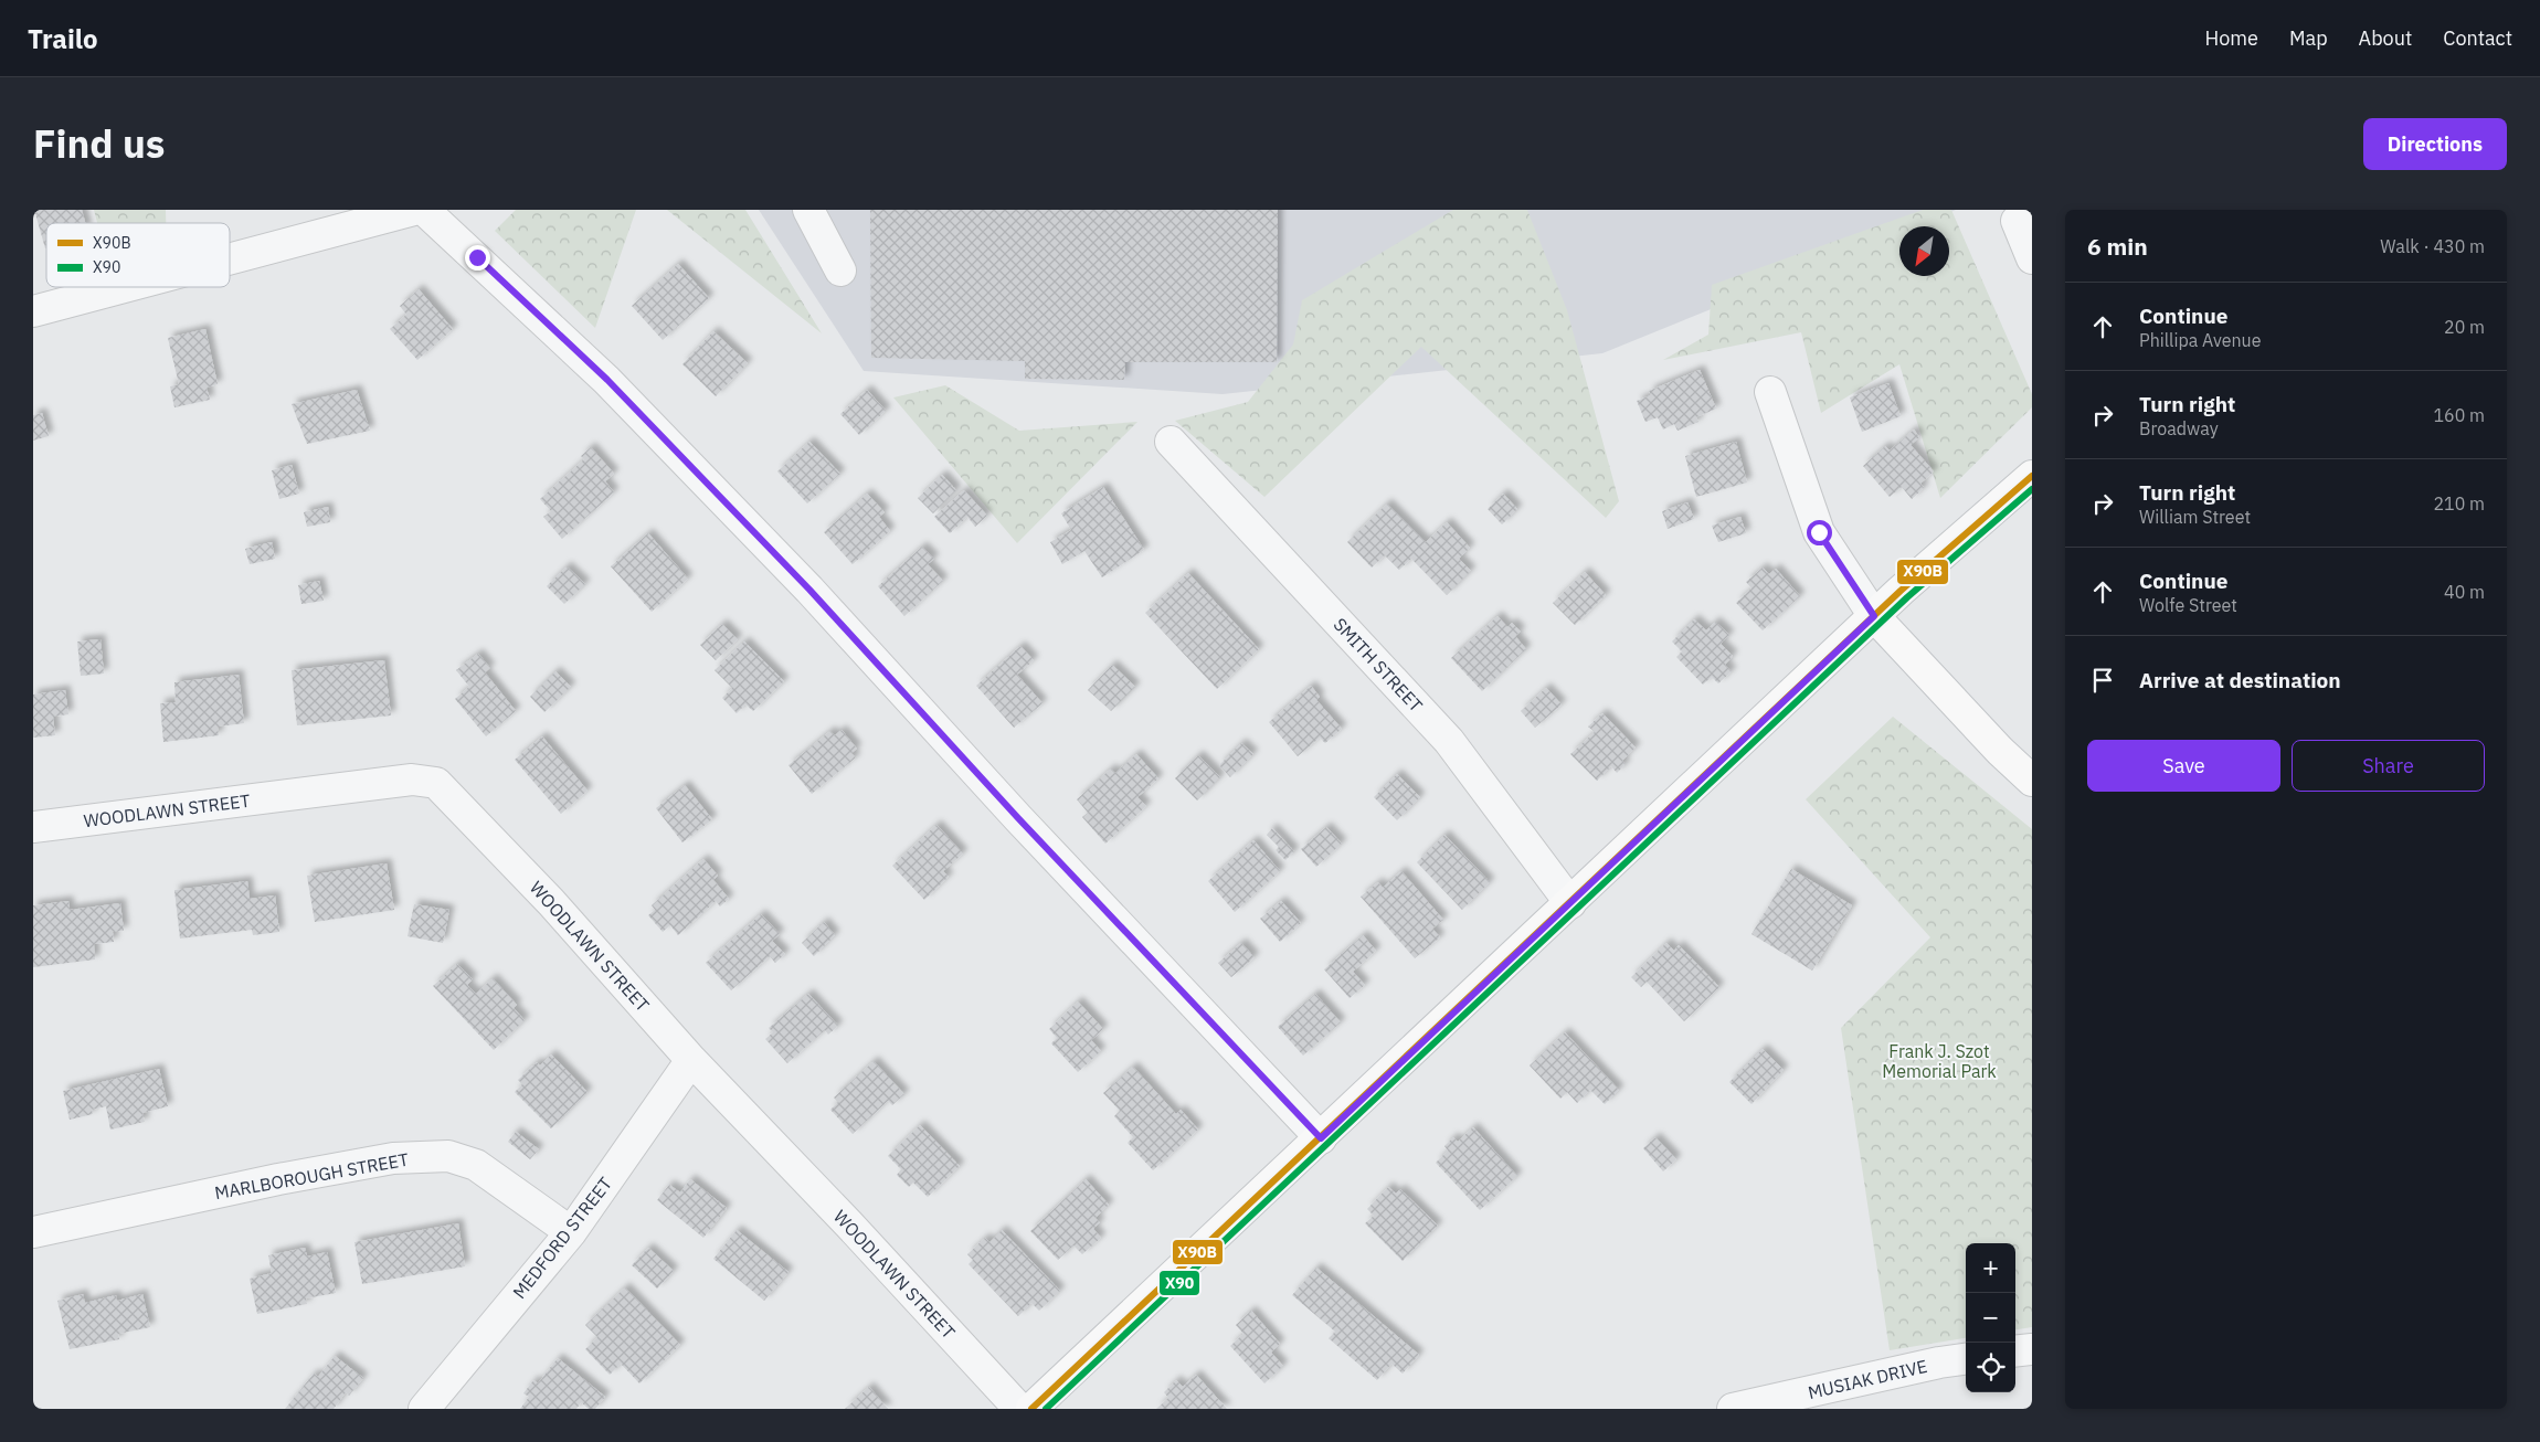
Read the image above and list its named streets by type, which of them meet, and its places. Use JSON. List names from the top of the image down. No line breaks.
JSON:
{"streets":{"street":["SMITH STREET","WOODLAWN STREET","MARLBOROUGH STREET","MEDFORD STREET","MUSIAK DRIVE"]},"crossings":[["WOODLAWN STREET","MEDFORD STREET"],["MARLBOROUGH STREET","MEDFORD STREET"]],"parks":["Frank J. Szot Memorial Park"],"lines":["transit line X90B","transit line X90"],"legend":["X90B","X90"],"north":"bottom left","page":{"header":"Trailo","nav":["Home","Map","About","Contact"],"title":"Find us","buttons":["Directions",["Save","Share"]],"heading":["6 min","Walk · 430 m"],"list":[["Continue","Phillipa Avenue","20 m"],["Turn right","Broadway","160 m"],["Turn right","William Street","210 m"],["Continue","Wolfe Street","40 m"],"Arrive at destination"],"map_buttons":["+","−"]}}
